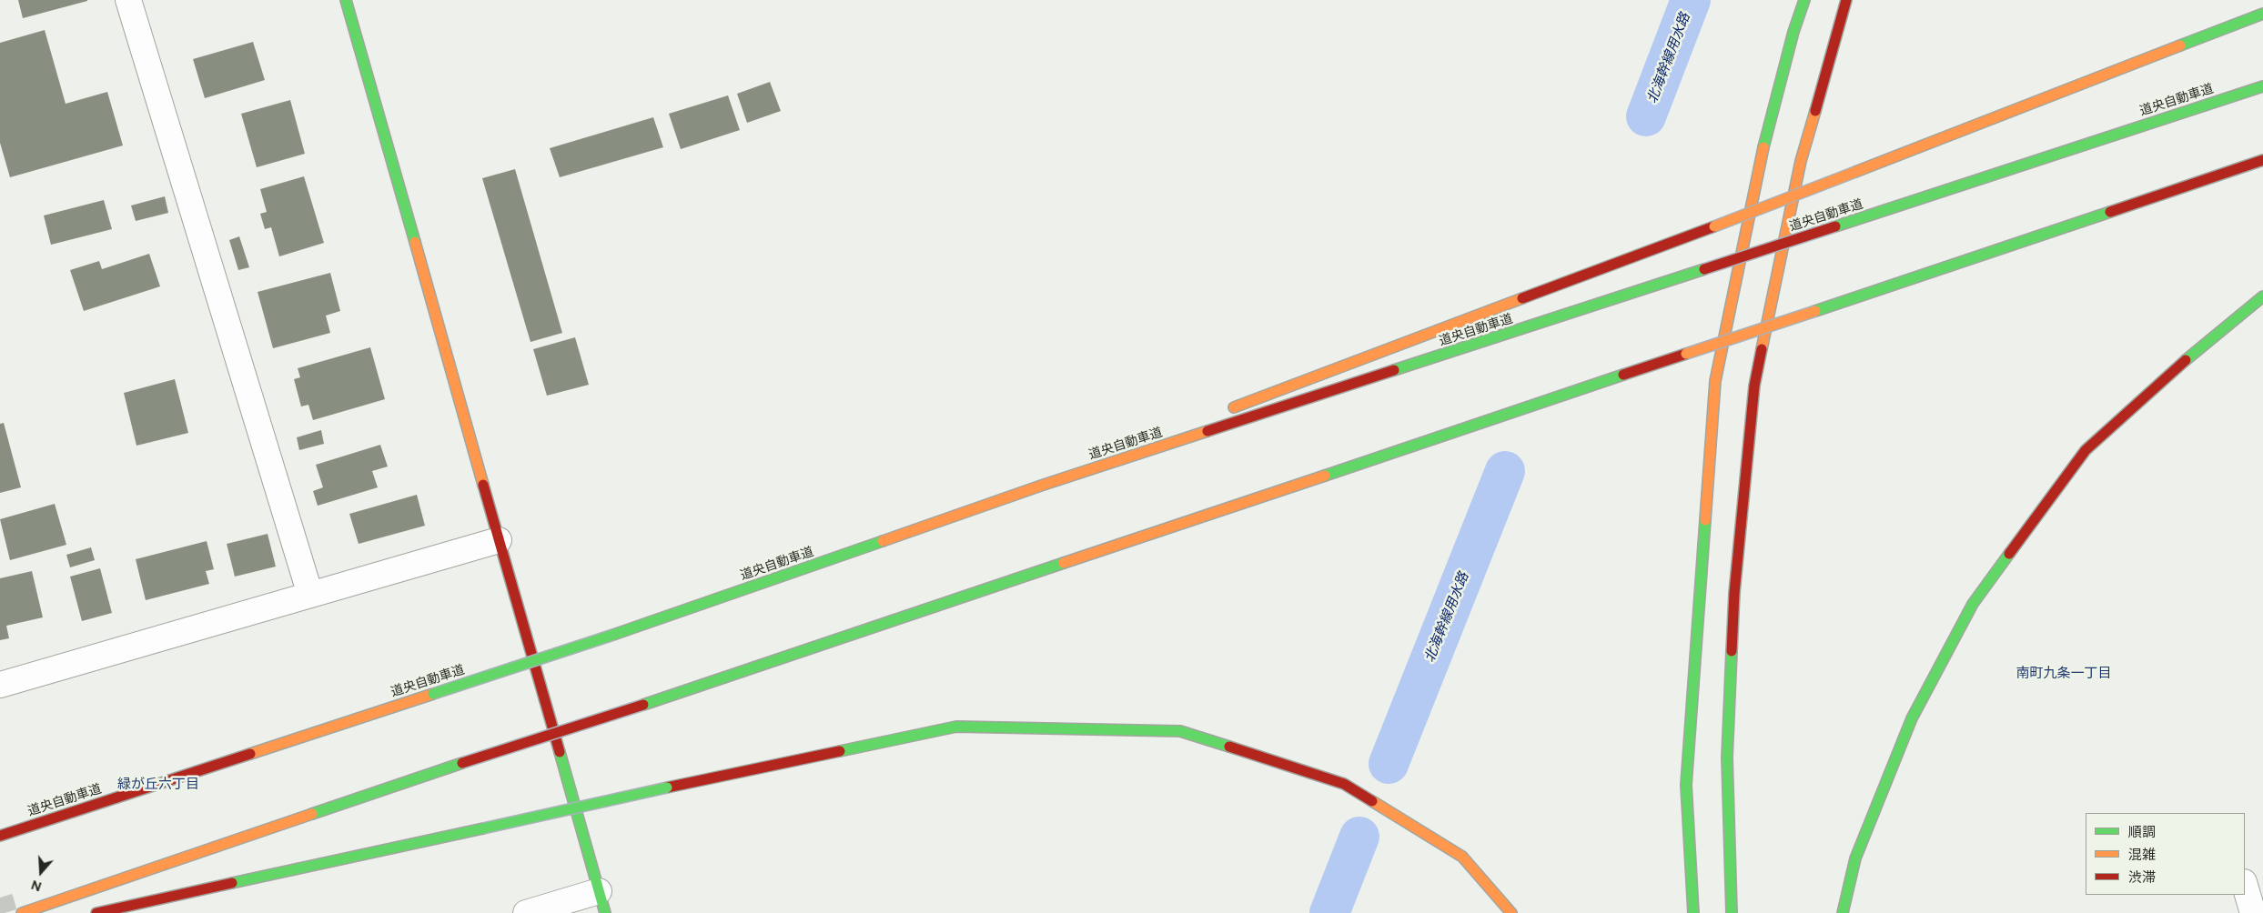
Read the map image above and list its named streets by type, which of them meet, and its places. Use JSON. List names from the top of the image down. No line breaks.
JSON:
{"streets":{"main road":["道央自動車道"]},"districts":["南町九条一丁目","緑が丘六丁目"],"water":["北海幹線用水路"],"legend":["順調","混雑","渋滞"],"north":"bottom"}
